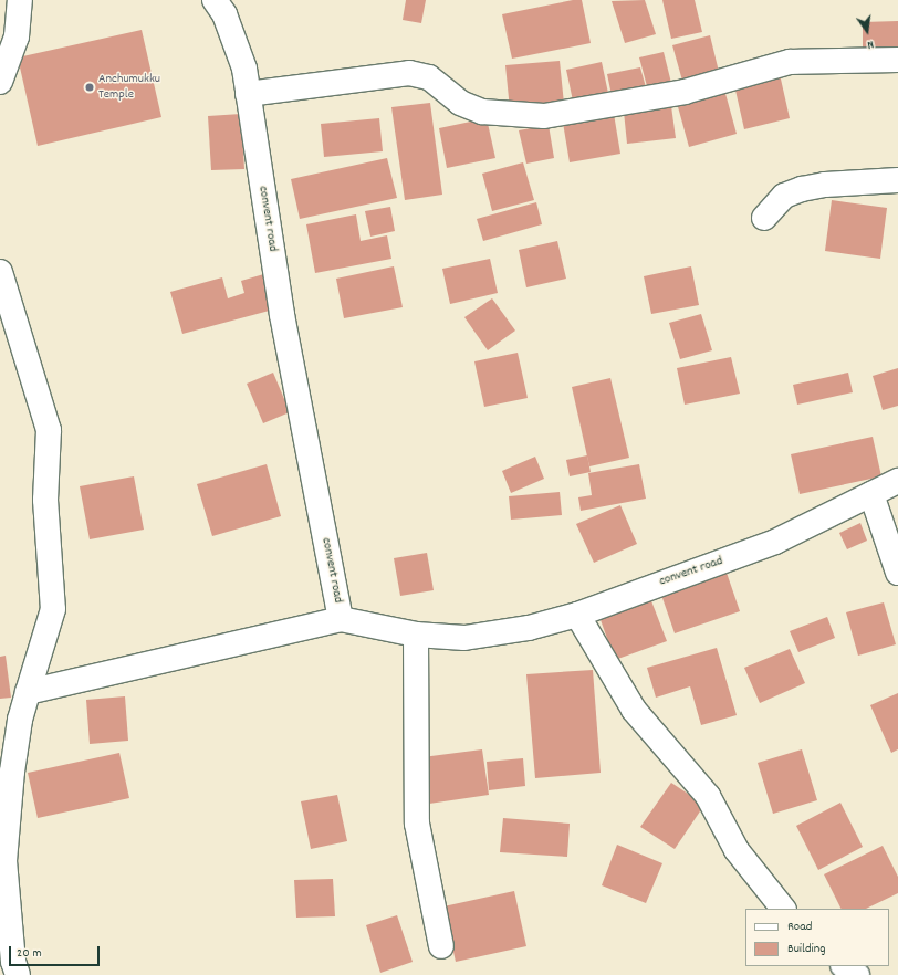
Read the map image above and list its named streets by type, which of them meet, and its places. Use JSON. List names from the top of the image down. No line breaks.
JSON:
{"streets":{"street":["convent road"]},"places":["Anchumukku Temple"],"legend":["Road","Building"],"scale_bar":"20 m","north":"bottom"}
